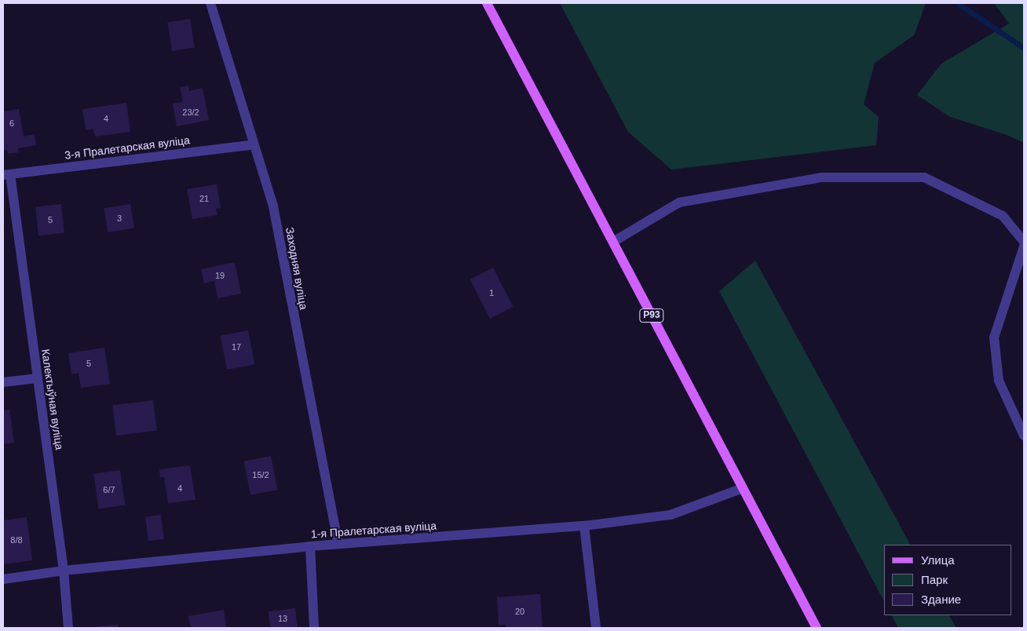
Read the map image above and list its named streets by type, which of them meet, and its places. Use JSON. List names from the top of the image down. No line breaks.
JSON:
{"streets":{"main road":["Р93"],"street":["3-я Пралетарская вуліца","Заходняя вуліца","Калектыўная вуліца","1-я Пралетарская вуліца"]},"crossings":[["3-я Пралетарская вуліца","Заходняя вуліца"],["3-я Пралетарская вуліца","Калектыўная вуліца"],["Заходняя вуліца","1-я Пралетарская вуліца"],["Р93","1-я Пралетарская вуліца"],["Калектыўная вуліца","1-я Пралетарская вуліца"]],"house_numbers":["23/2","4","6","21","3","5","19","1","17","5","15/2","4","6/7","8/8","20","13"],"legend":["Улица","Парк","Здание"]}
